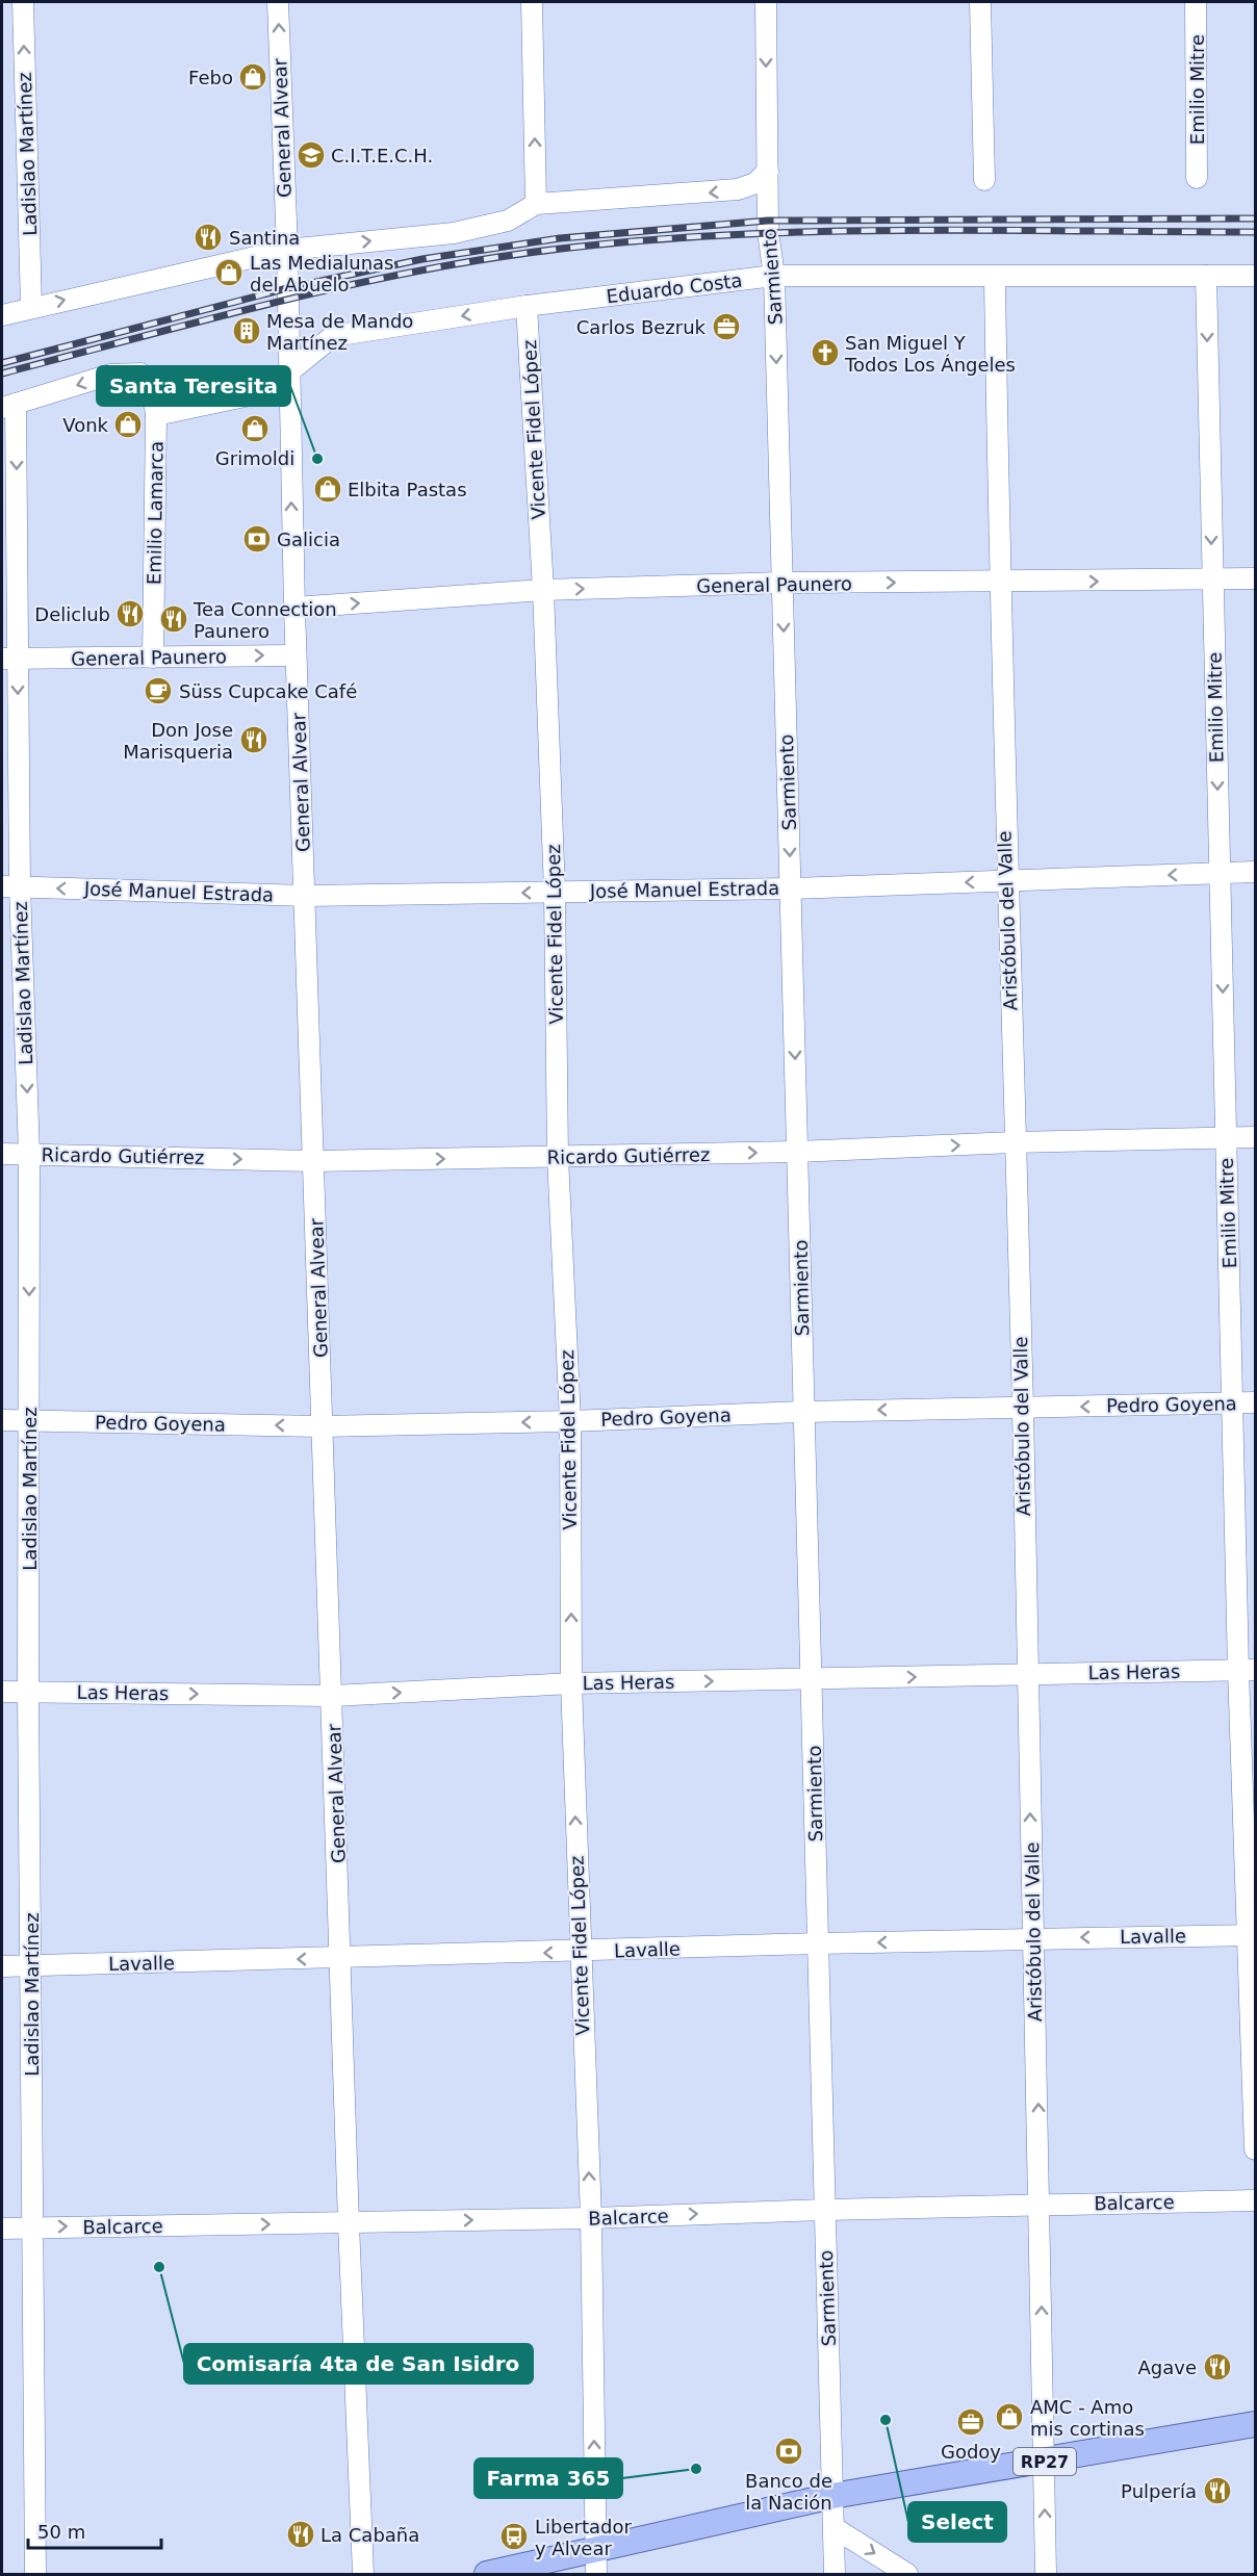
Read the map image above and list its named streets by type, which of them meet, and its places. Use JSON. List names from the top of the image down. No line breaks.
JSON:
{"streets":{"main road":["RP27"],"street":["Emilio Mitre","General Alvear","Ladislao Martínez","Sarmiento","Eduardo Costa","Vicente Fidel López","Emilio Lamarca","General Paunero","José Manuel Estrada","Aristóbulo del Valle","Ricardo Gutiérrez","Pedro Goyena","Las Heras","Lavalle","Balcarce"]},"crossings":[["Emilio Mitre","Eduardo Costa"],["Emilio Mitre","General Paunero"],["Emilio Mitre","José Manuel Estrada"],["Emilio Mitre","Ricardo Gutiérrez"],["Emilio Mitre","Pedro Goyena"],["Emilio Mitre","Las Heras"],["Emilio Mitre","Lavalle"],["General Alvear","Eduardo Costa"],["General Alvear","General Paunero"],["General Alvear","José Manuel Estrada"],["General Alvear","Ricardo Gutiérrez"],["General Alvear","Pedro Goyena"],["General Alvear","Las Heras"],["General Alvear","Lavalle"],["General Alvear","Balcarce"],["Ladislao Martínez","Emilio Lamarca"],["Ladislao Martínez","General Paunero"],["Ladislao Martínez","José Manuel Estrada"],["Ladislao Martínez","Ricardo Gutiérrez"],["Ladislao Martínez","Pedro Goyena"],["Ladislao Martínez","Las Heras"],["Ladislao Martínez","Lavalle"],["Ladislao Martínez","Balcarce"],["Sarmiento","Eduardo Costa"],["Sarmiento","General Paunero"],["Sarmiento","José Manuel Estrada"],["Sarmiento","Ricardo Gutiérrez"],["Sarmiento","Pedro Goyena"],["Sarmiento","Las Heras"],["Sarmiento","Lavalle"],["Sarmiento","Balcarce"],["Sarmiento","RP27"],["Eduardo Costa","Vicente Fidel López"],["Eduardo Costa","Emilio Lamarca"],["Eduardo Costa","Aristóbulo del Valle"],["Vicente Fidel López","General Paunero"],["Vicente Fidel López","José Manuel Estrada"],["Vicente Fidel López","Ricardo Gutiérrez"],["Vicente Fidel López","Pedro Goyena"],["Vicente Fidel López","Las Heras"],["Vicente Fidel López","Lavalle"],["Vicente Fidel López","Balcarce"],["Vicente Fidel López","RP27"],["Emilio Lamarca","General Paunero"],["General Paunero","Aristóbulo del Valle"],["José Manuel Estrada","Aristóbulo del Valle"],["Aristóbulo del Valle","Ricardo Gutiérrez"],["Aristóbulo del Valle","Pedro Goyena"],["Aristóbulo del Valle","Las Heras"],["Aristóbulo del Valle","Lavalle"],["Aristóbulo del Valle","Balcarce"],["Aristóbulo del Valle","RP27"]],"one_way":["Emilio Mitre","Sarmiento","Vicente Fidel López","General Paunero","José Manuel Estrada","Aristóbulo del Valle","Ricardo Gutiérrez","Pedro Goyena","Las Heras","Lavalle","Balcarce"],"places":{"shop":["Febo","Las Medialunas del Abuelo","Vonk","Grimoldi","Elbita Pastas","AMC - Amo mis cortinas"],"school or university":["C.I.T.E.C.H."],"restaurant":["Santina","Deliclub","Tea Connection Paunero","Don Jose Marisqueria","Agave","Pulpería","La Cabaña"],"office":["Carlos Bezruk","Godoy"],"building":["Mesa de Mando Martínez"],"church":["San Miguel Y Todos Los Ángeles"],"other":["Santa Teresita","Comisaría 4ta de San Isidro","Select","Farma 365"],"bank":["Galicia","Banco de la Nación"],"cafe":["Süss Cupcake Café"],"bus stop":["Libertador y Alvear"]},"scale_bar":"50 m"}
